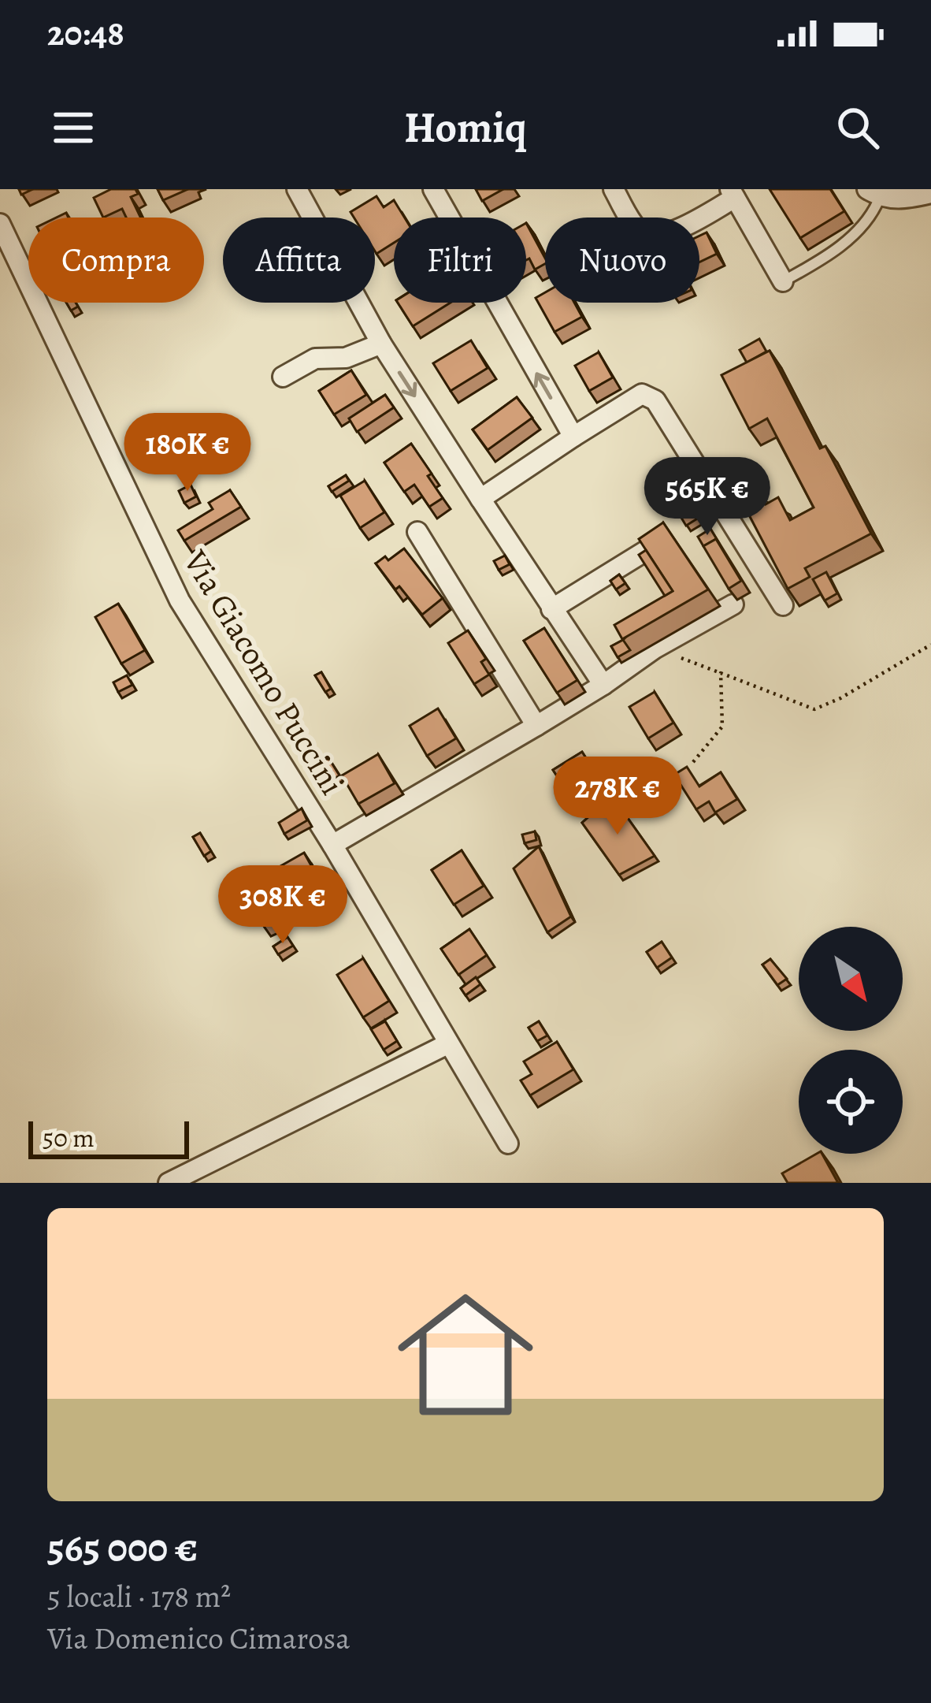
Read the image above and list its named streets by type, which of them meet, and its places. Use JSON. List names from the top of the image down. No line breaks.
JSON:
{"streets":{"street":["Via Giacomo Puccini"]},"scale_bar":"50 m","north":"bottom right","page":{"status":"20:48","header":"Homiq","chip":["Compra","Affitta","Filtri","Nuovo"],"price":["180K €","565K €","278K €","308K €"],"scale":"50 m","list":[{"name":"565 000 €","note":"5 locali · 178 m² · Via Domenico Cimarosa"}]}}
